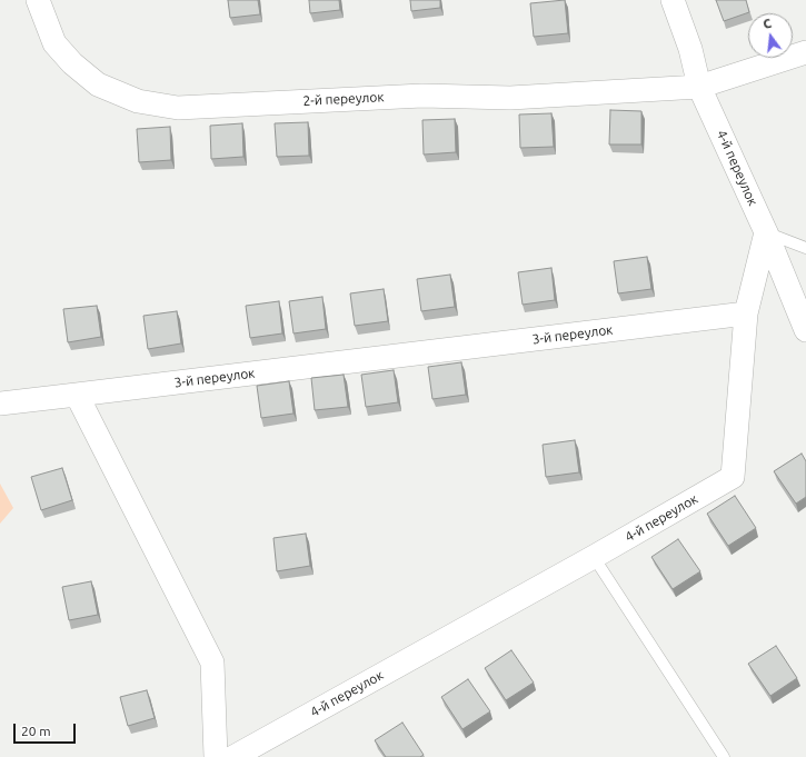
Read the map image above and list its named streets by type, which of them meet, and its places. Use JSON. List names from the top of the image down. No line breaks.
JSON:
{"streets":{"street":["2-й переулок","4-й переулок","3-й переулок"]},"crossings":[["2-й переулок","4-й переулок"],["4-й переулок","3-й переулок"]],"scale_bar":"20 m","north":"top"}
